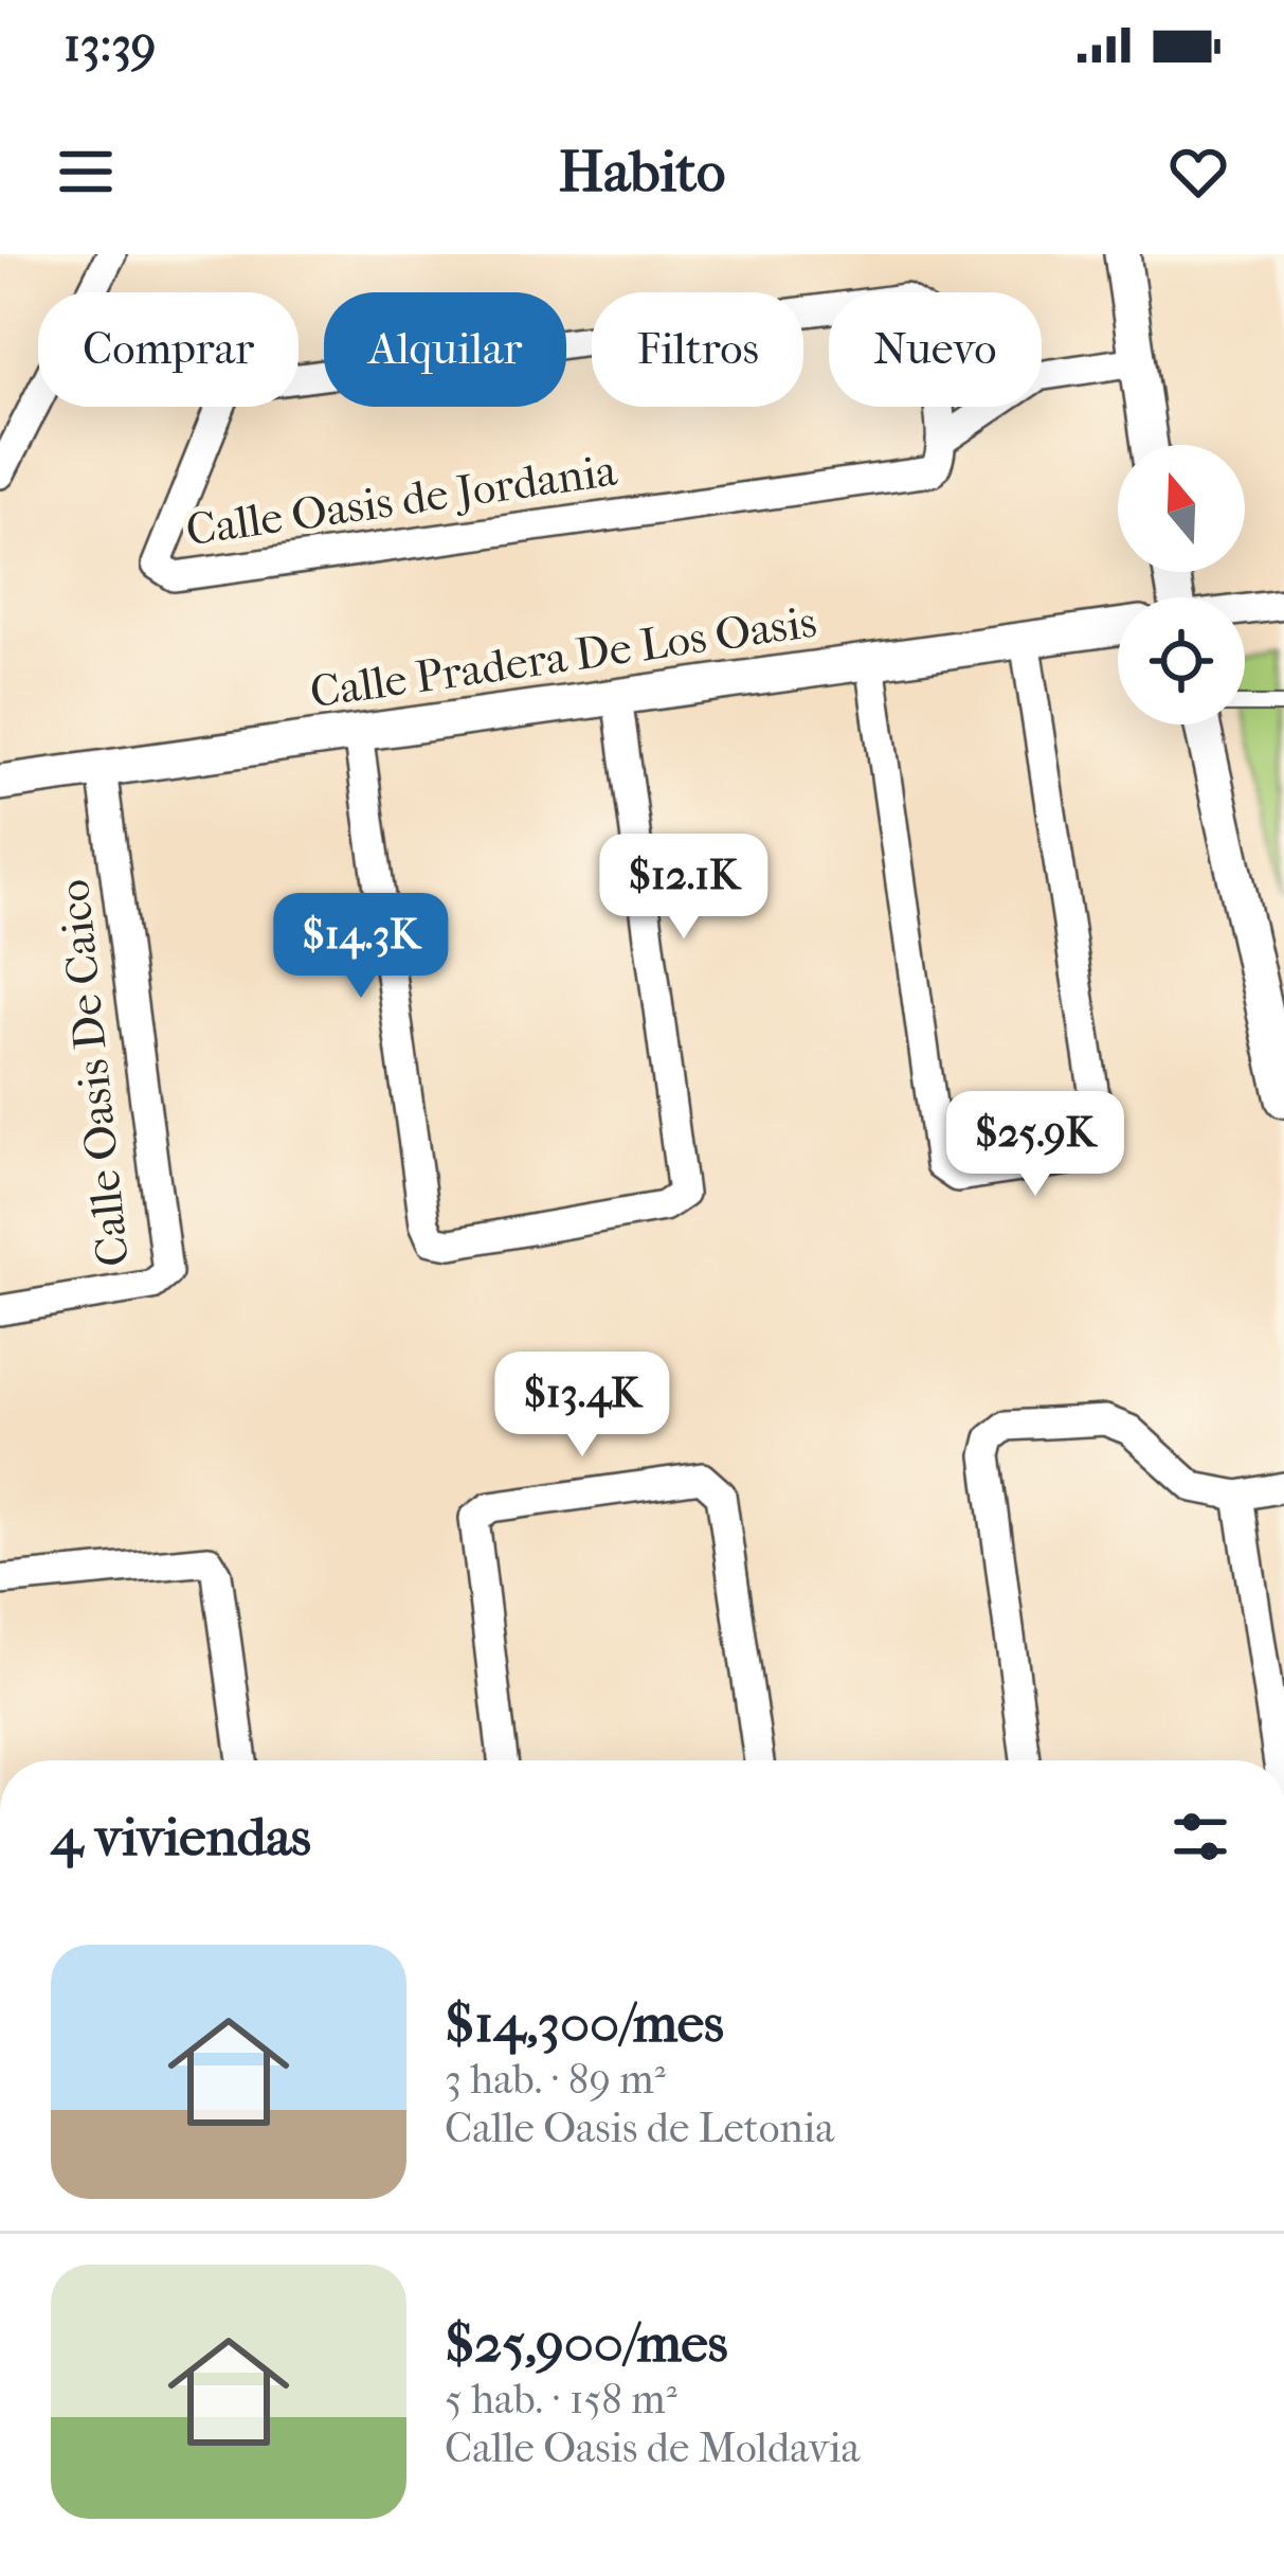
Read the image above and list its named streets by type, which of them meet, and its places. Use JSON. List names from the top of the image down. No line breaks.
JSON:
{"streets":{"street":["Calle Oasis de Jordania","Calle Pradera De Los Oasis","Calle Oasis De Caico"]},"crossings":[["Calle Pradera De Los Oasis","Calle Oasis De Caico"]],"north":"top","page":{"status":"13:39","header":"Habito","chip":["Comprar","Alquilar","Filtros","Nuevo"],"price":["$12.1K","$14.3K","$25.9K","$13.4K"],"heading":"4 viviendas","list":[{"name":"$14,300/mes","note":"3 hab. · 89 m² · Calle Oasis de Letonia"},{"name":"$25,900/mes","note":"5 hab. · 158 m² · Calle Oasis de Moldavia"}]}}
